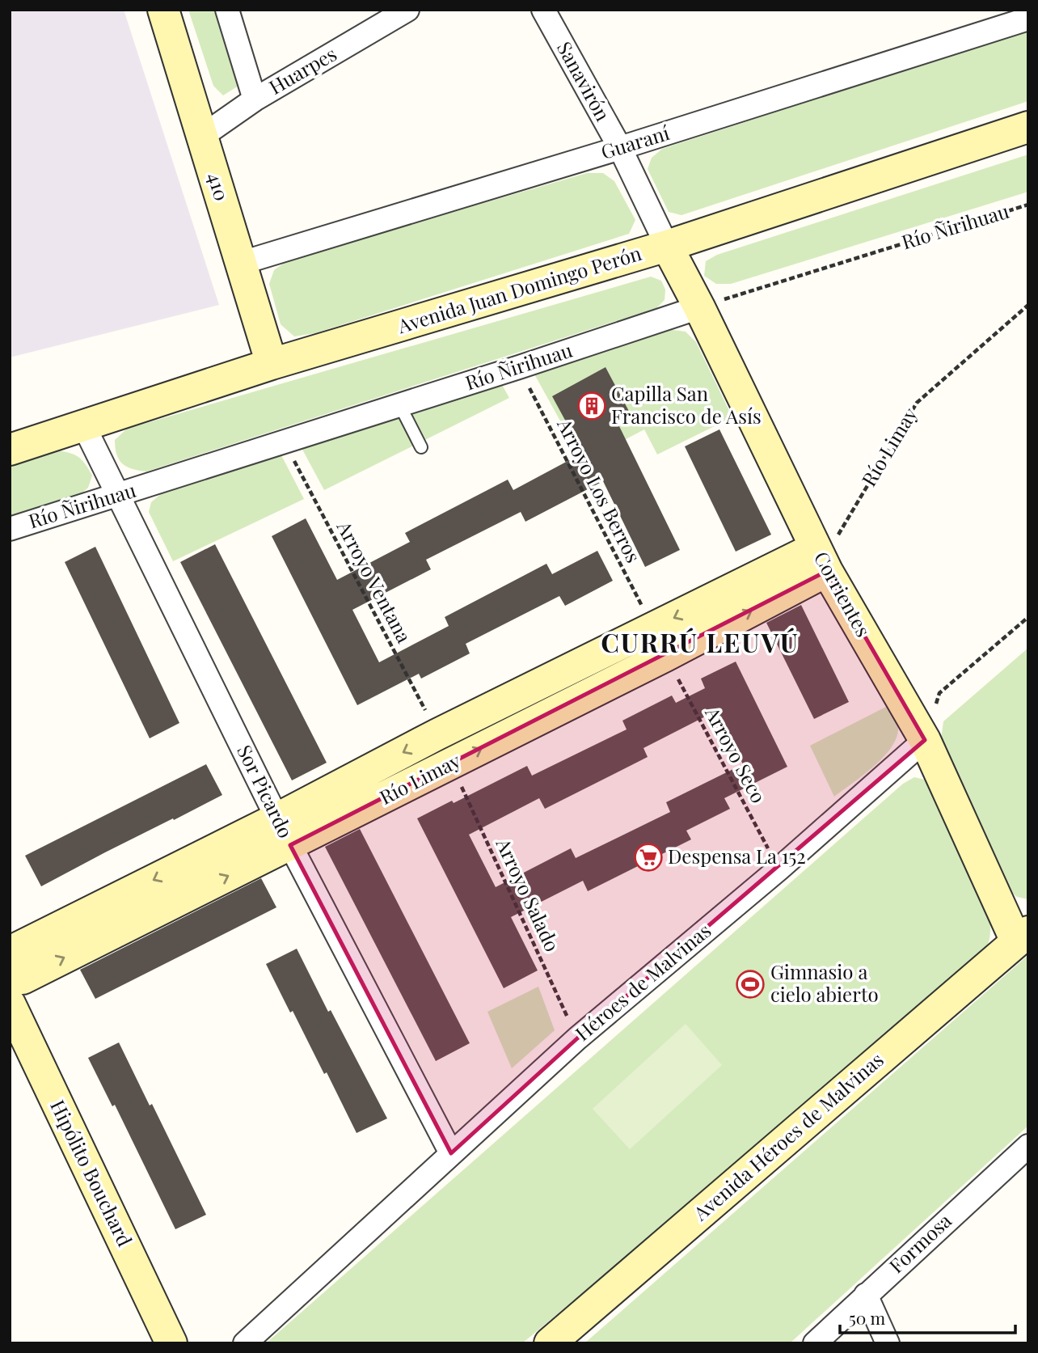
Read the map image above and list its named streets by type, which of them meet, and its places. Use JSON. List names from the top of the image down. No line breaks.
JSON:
{"streets":{"street":["Huarpes","Sanavirón","Guaraní","410","Río Ñirihuau","Avenida Juan Domingo Perón","Río Limay","Corrientes","Sor Picardo","Héroes de Malvinas","Avenida Héroes de Malvinas","Hipólito Bouchard","Formosa"],"path":["Arroyo Los Berros","Arroyo Ventana","Arroyo Seco","Arroyo Salado"]},"crossings":[["Huarpes","410"],["Sanavirón","Guaraní"],["Sanavirón","Avenida Juan Domingo Perón"],["Sanavirón","Corrientes"],["Guaraní","410"],["410","Avenida Juan Domingo Perón"],["Río Ñirihuau","Arroyo Los Berros"],["Río Ñirihuau","Arroyo Ventana"],["Río Ñirihuau","Corrientes"],["Río Ñirihuau","Sor Picardo"],["Avenida Juan Domingo Perón","Corrientes"],["Avenida Juan Domingo Perón","Sor Picardo"],["Río Limay","Arroyo Los Berros"],["Río Limay","Arroyo Ventana"],["Río Limay","Corrientes"],["Río Limay","Arroyo Seco"],["Río Limay","Sor Picardo"],["Río Limay","Arroyo Salado"],["Corrientes","Héroes de Malvinas"],["Corrientes","Avenida Héroes de Malvinas"],["Arroyo Seco","Héroes de Malvinas"],["Sor Picardo","Héroes de Malvinas"],["Arroyo Salado","Héroes de Malvinas"]],"districts":["CURRÚ LEUVÚ"],"places":{"building":["Capilla San Francisco de Asís"],"supermarket":["Despensa La 152"],"sports":["Gimnasio a cielo abierto"]},"scale_bar":"50 m"}
